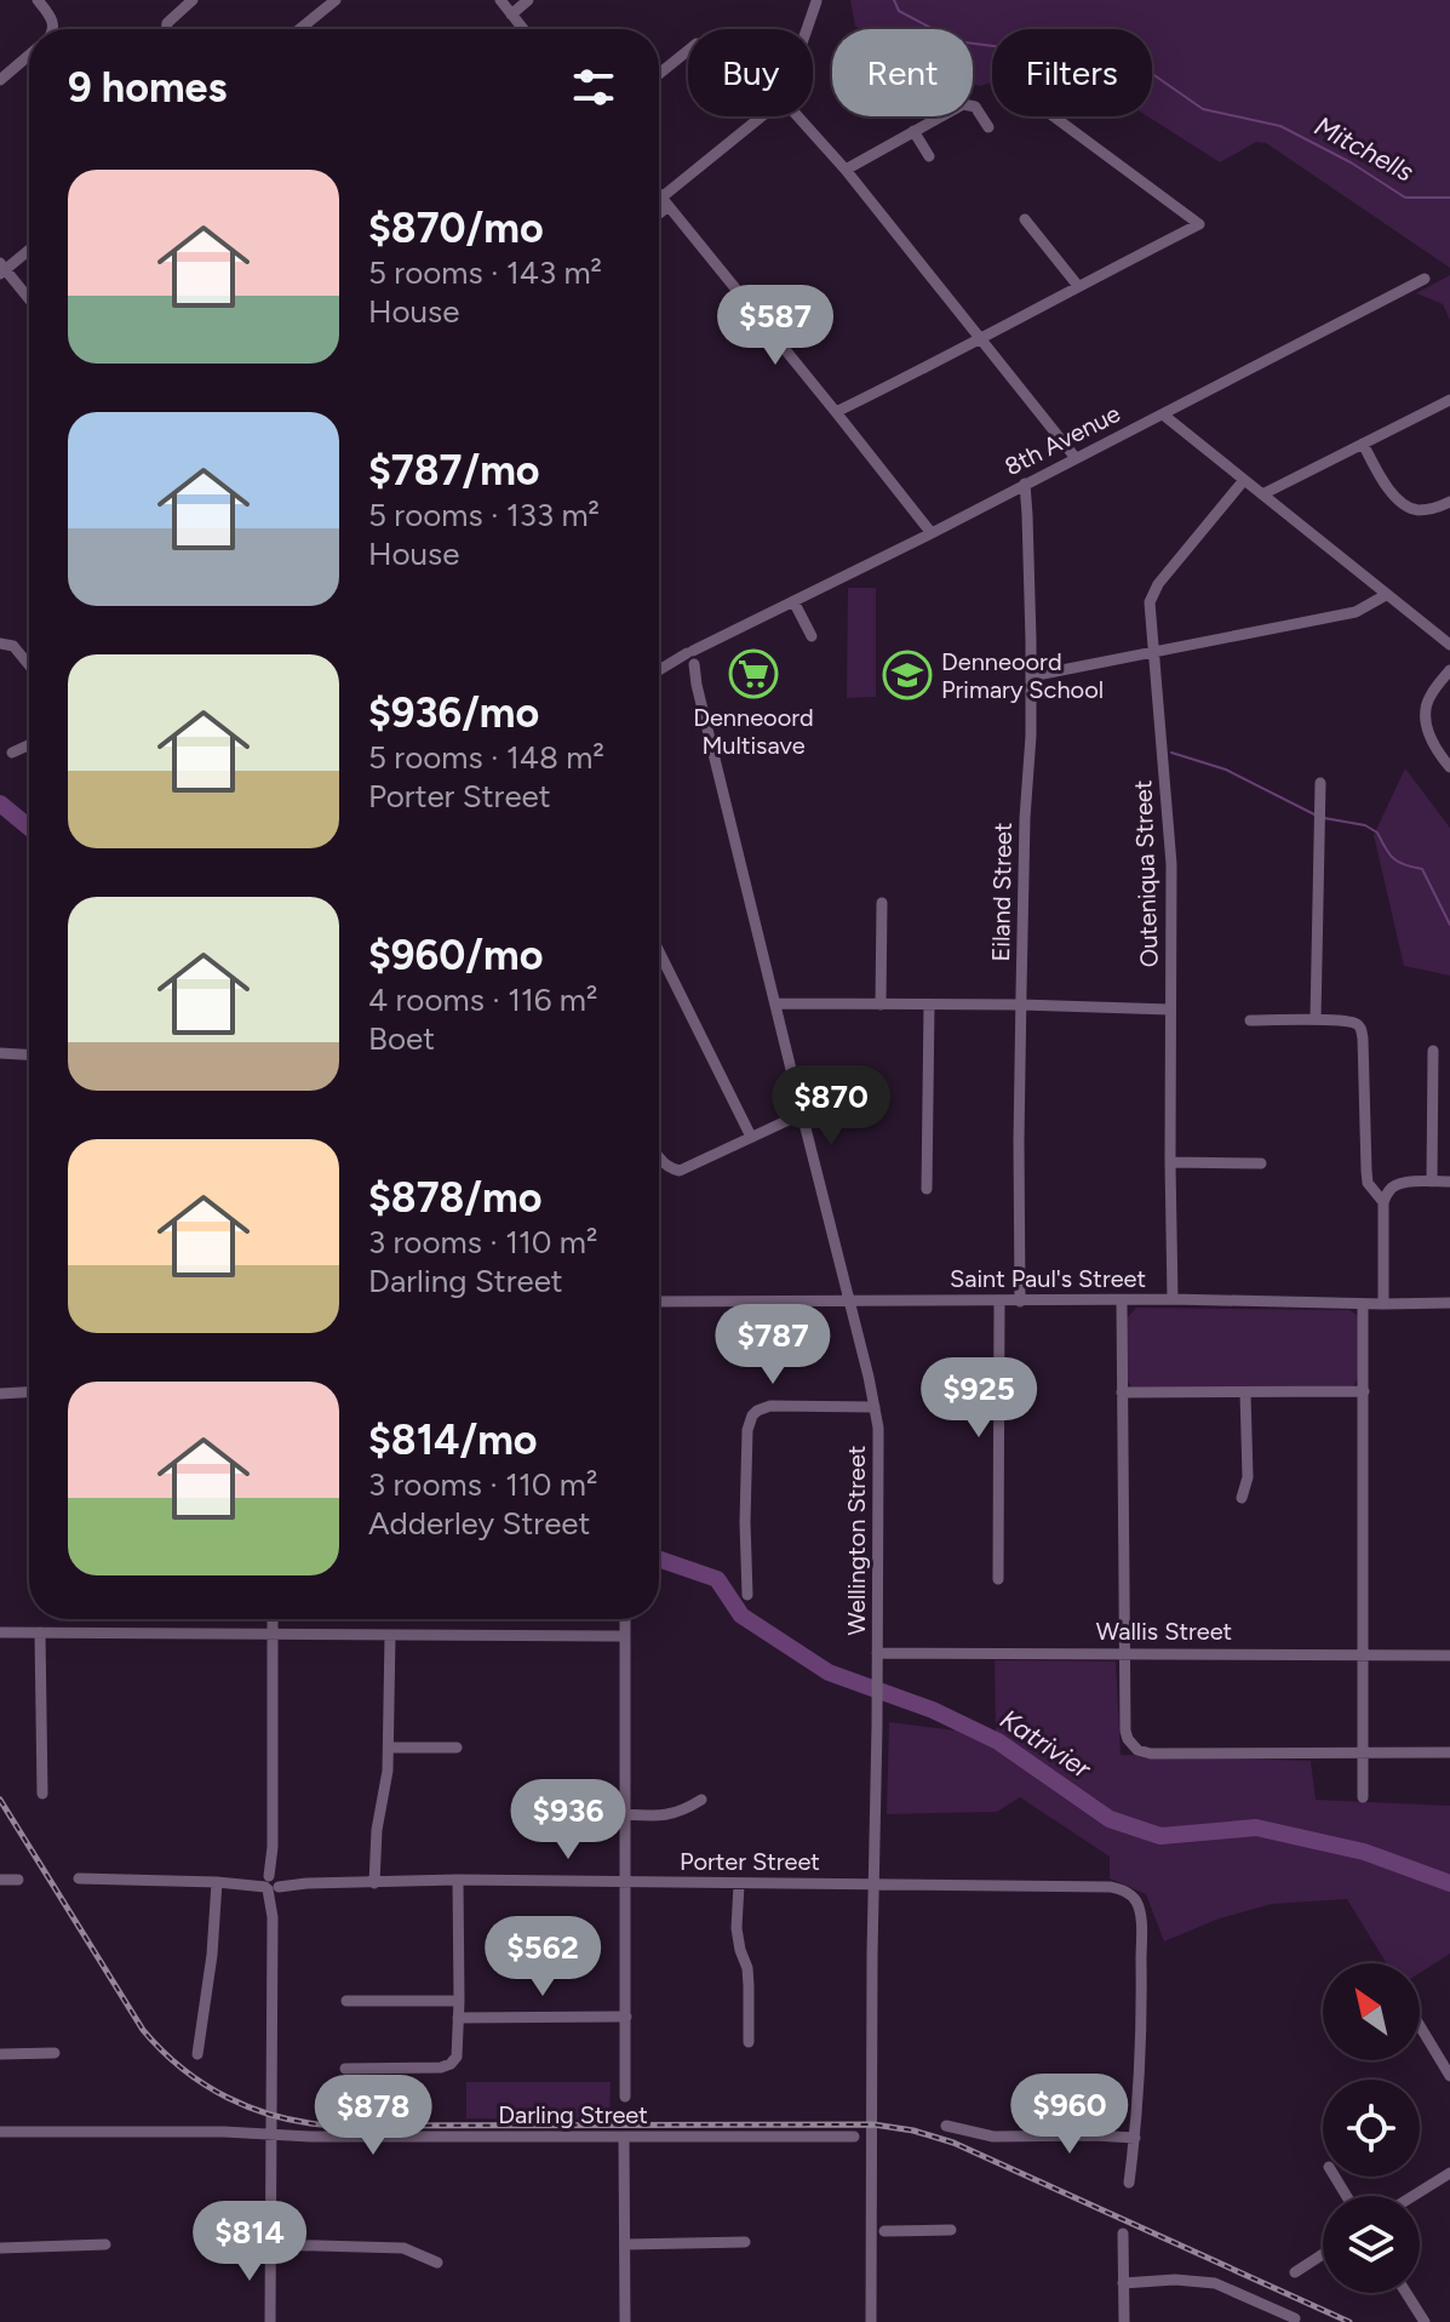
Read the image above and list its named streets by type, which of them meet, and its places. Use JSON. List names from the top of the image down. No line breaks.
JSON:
{"streets":{"street":["8th Avenue","Outeniqua Street","Eiland Street","Saint Paul's Street","Wellington Street","Wallis Street","Porter Street","Darling Street"]},"crossings":[["8th Avenue","Eiland Street"],["8th Avenue","Wellington Street"],["Outeniqua Street","Saint Paul's Street"],["Eiland Street","Saint Paul's Street"],["Saint Paul's Street","Wellington Street"],["Wellington Street","Wallis Street"],["Wellington Street","Porter Street"]],"water":["Mitchells","Katrivier"],"places":{"supermarket":["Denneoord Multisave"],"school or university":["Denneoord Primary School"]},"north":"top left","page":{"chip":["Buy","Rent","Filters"],"heading":"9 homes","list":[{"name":"$870/mo","note":"5 rooms · 143 m² · House"},{"name":"$787/mo","note":"5 rooms · 133 m² · House"},{"name":"$936/mo","note":"5 rooms · 148 m² · Porter Street"},{"name":"$960/mo","note":"4 rooms · 116 m² · Boet"},{"name":"$878/mo","note":"3 rooms · 110 m² · Darling Street"},{"name":"$814/mo","note":"3 rooms · 110 m² · Adderley Street"}],"price":["$587","$870","$787","$925","$936","$562","$960","$878","$814"]}}
